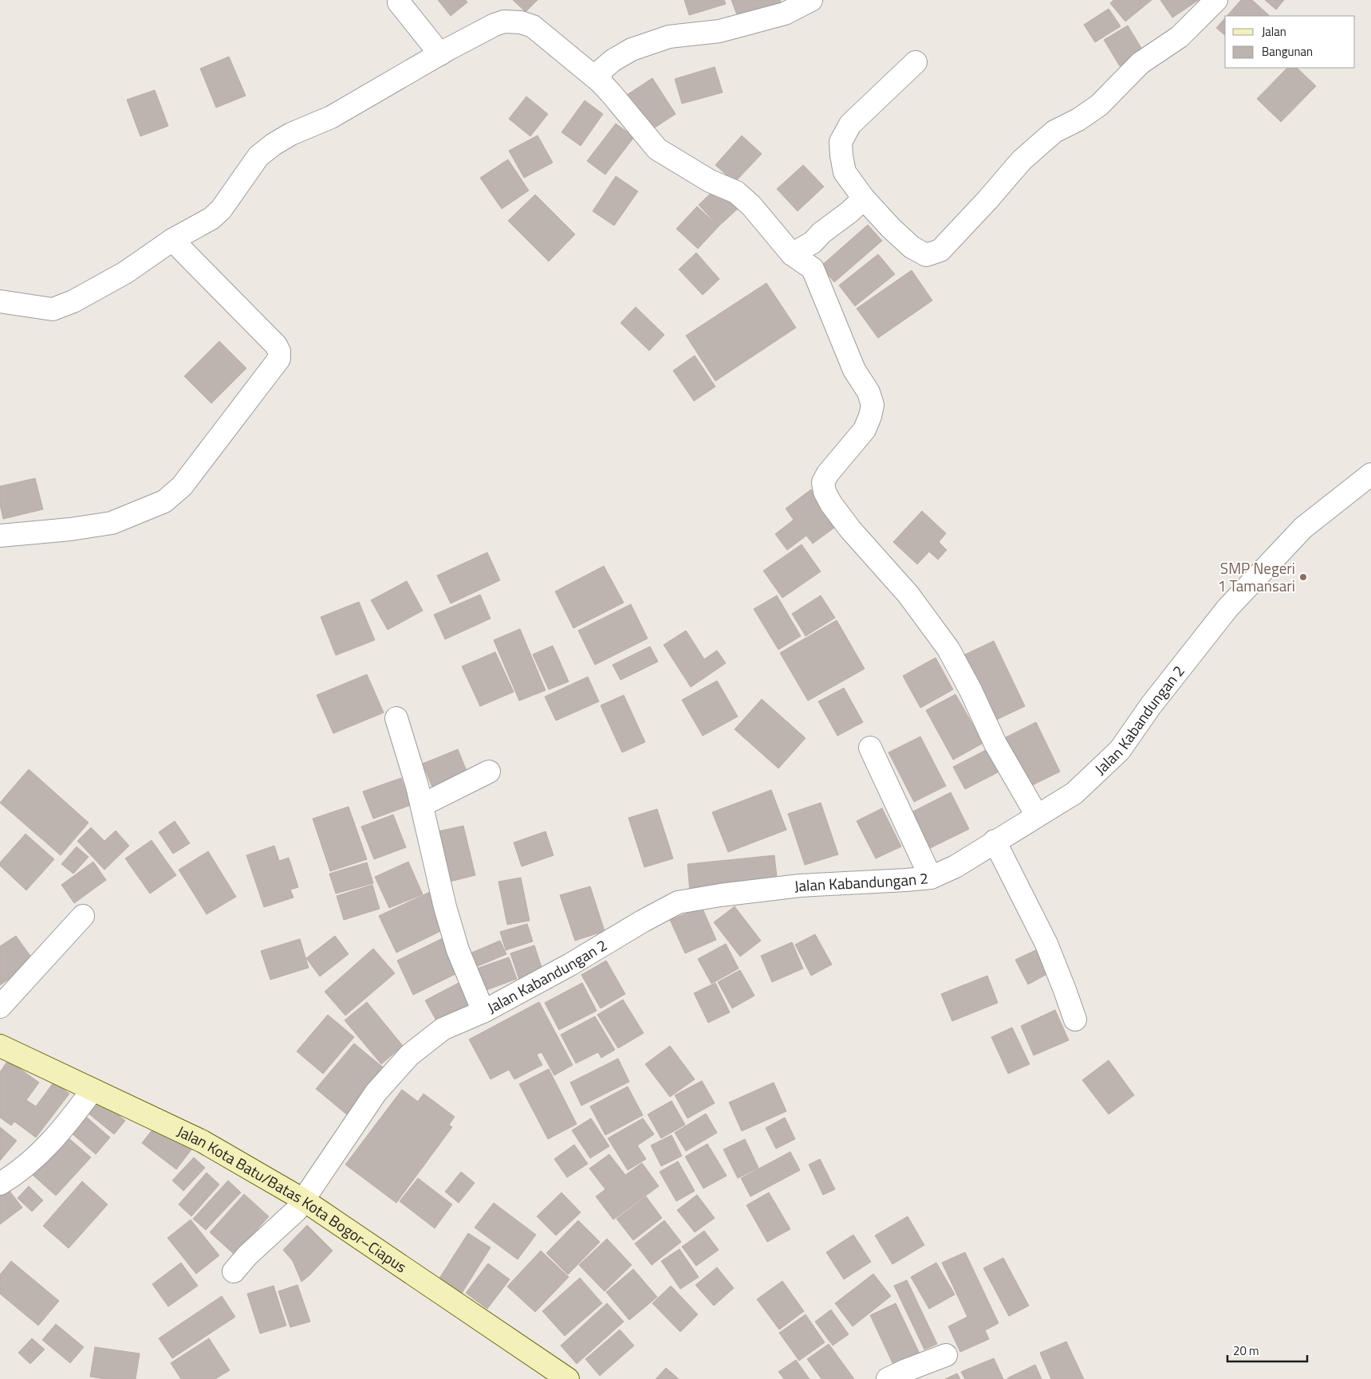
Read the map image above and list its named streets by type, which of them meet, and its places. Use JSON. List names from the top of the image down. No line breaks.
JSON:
{"streets":{"main road":["Jalan Kota Batu/Batas Kota Bogor–Ciapus"],"street":["Jalan Kabandungan 2"]},"crossings":[["Jalan Kabandungan 2","Jalan Kota Batu/Batas Kota Bogor–Ciapus"]],"places":["SMP Negeri 1 Tamansari"],"legend":["Jalan","Bangunan"],"scale_bar":"20 m"}
